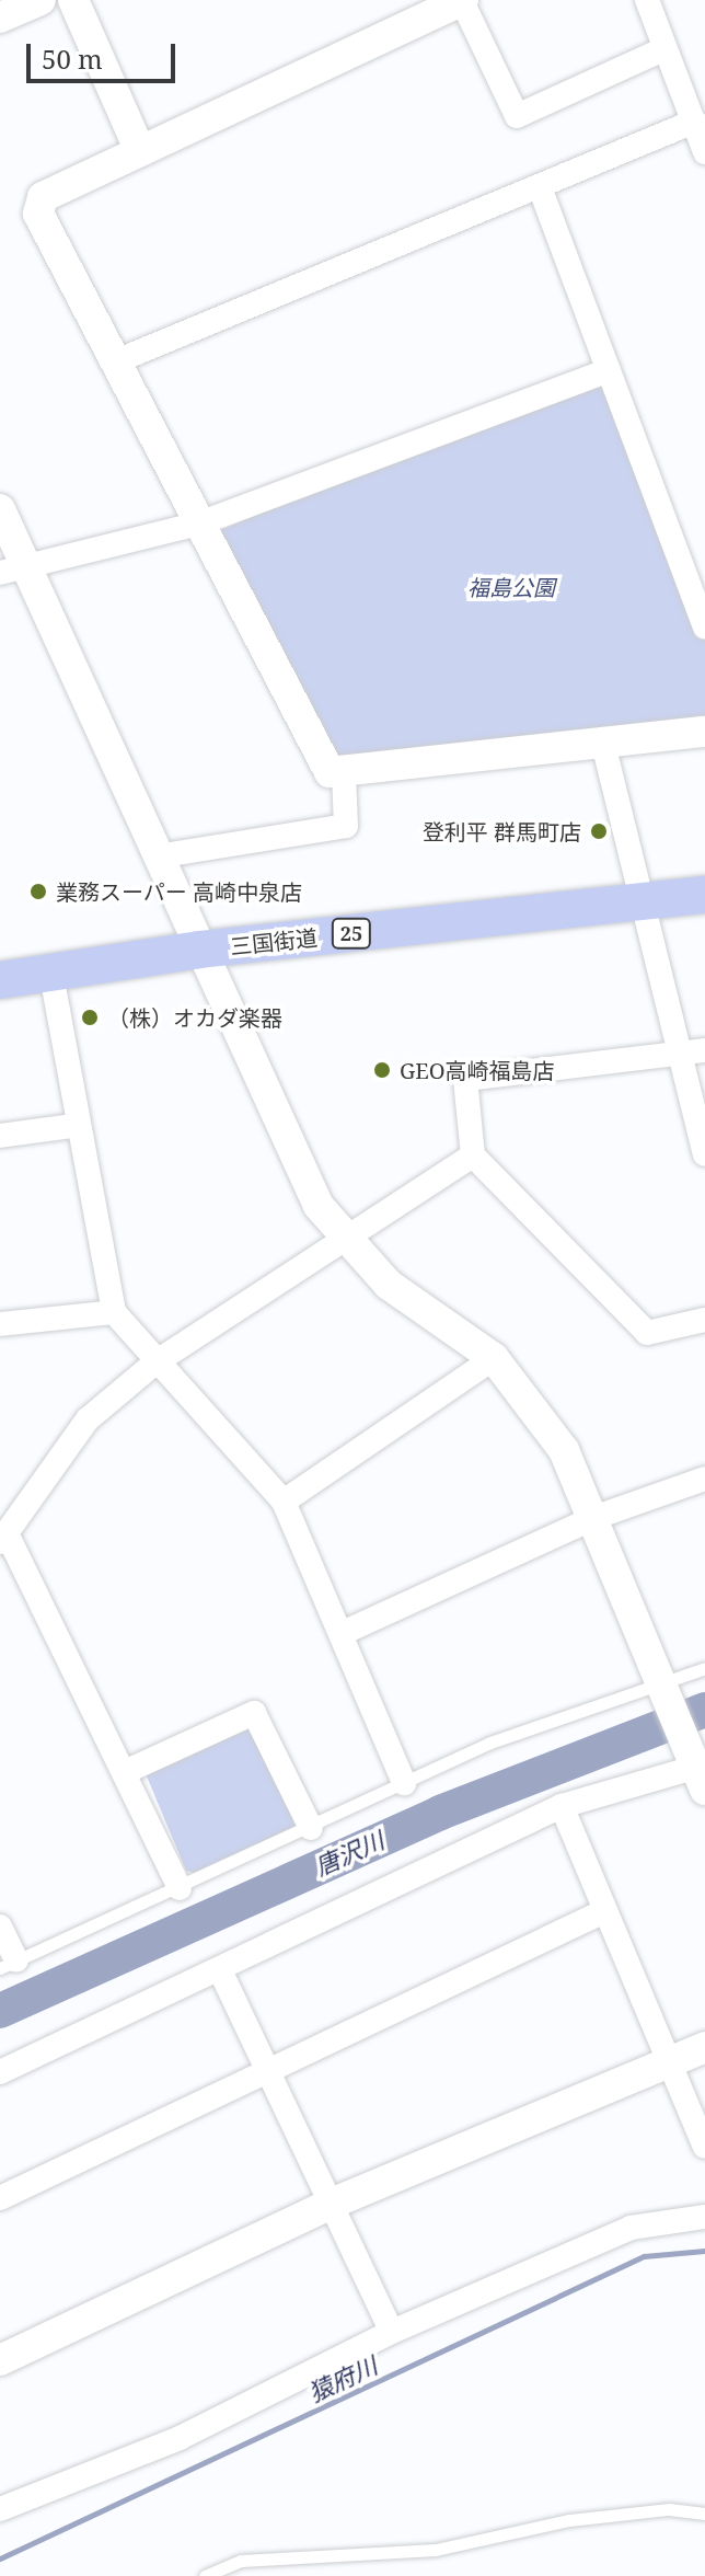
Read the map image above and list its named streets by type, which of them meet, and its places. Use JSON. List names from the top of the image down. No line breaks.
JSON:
{"streets":{"main road":["25","三国街道"]},"water":["唐沢川","猿府川"],"parks":["福島公園"],"places":["登利平 群馬町店","業務スーパー 高崎中泉店","（株）オカダ楽器","GEO高崎福島店"],"scale_bar":"50 m"}
